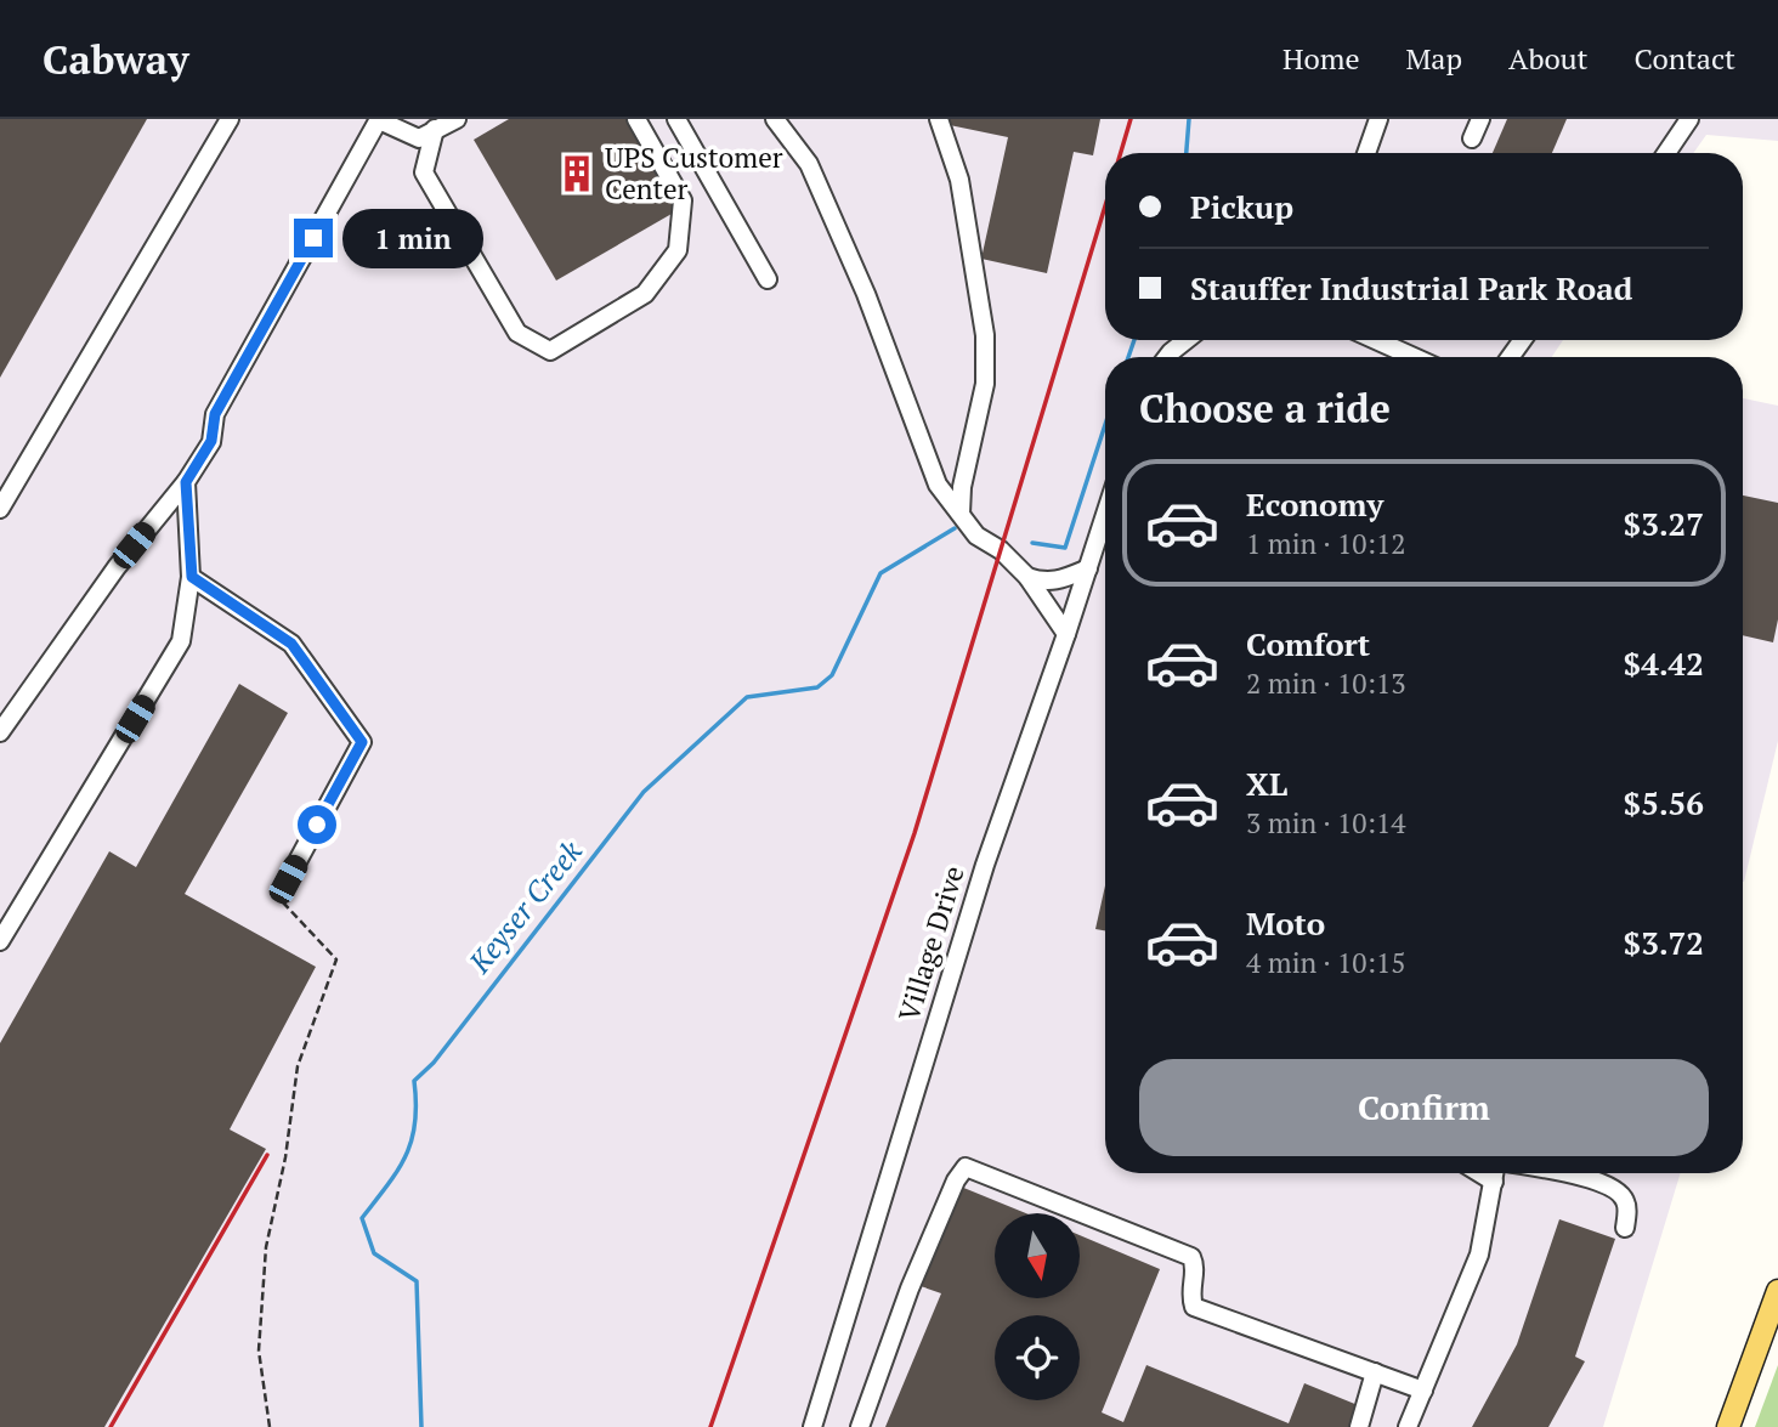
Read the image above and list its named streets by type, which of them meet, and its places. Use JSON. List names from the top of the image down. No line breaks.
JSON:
{"streets":{"street":["Village Drive"]},"water":["Keyser Creek"],"places":{"building":["UPS Customer Center"]},"north":"bottom","page":{"header":"Cabway","nav":["Home","Map","About","Contact"],"banner":["Pickup","Stauffer Industrial Park Road"],"bubble":"1 min","heading":"Choose a ride","list":[{"name":"Economy","note":"1 min · 10:12","value":"$3.27"},{"name":"Comfort","note":"2 min · 10:13","value":"$4.42"},{"name":"XL","note":"3 min · 10:14","value":"$5.56"},{"name":"Moto","note":"4 min · 10:15","value":"$3.72"}],"buttons":"Confirm"}}
